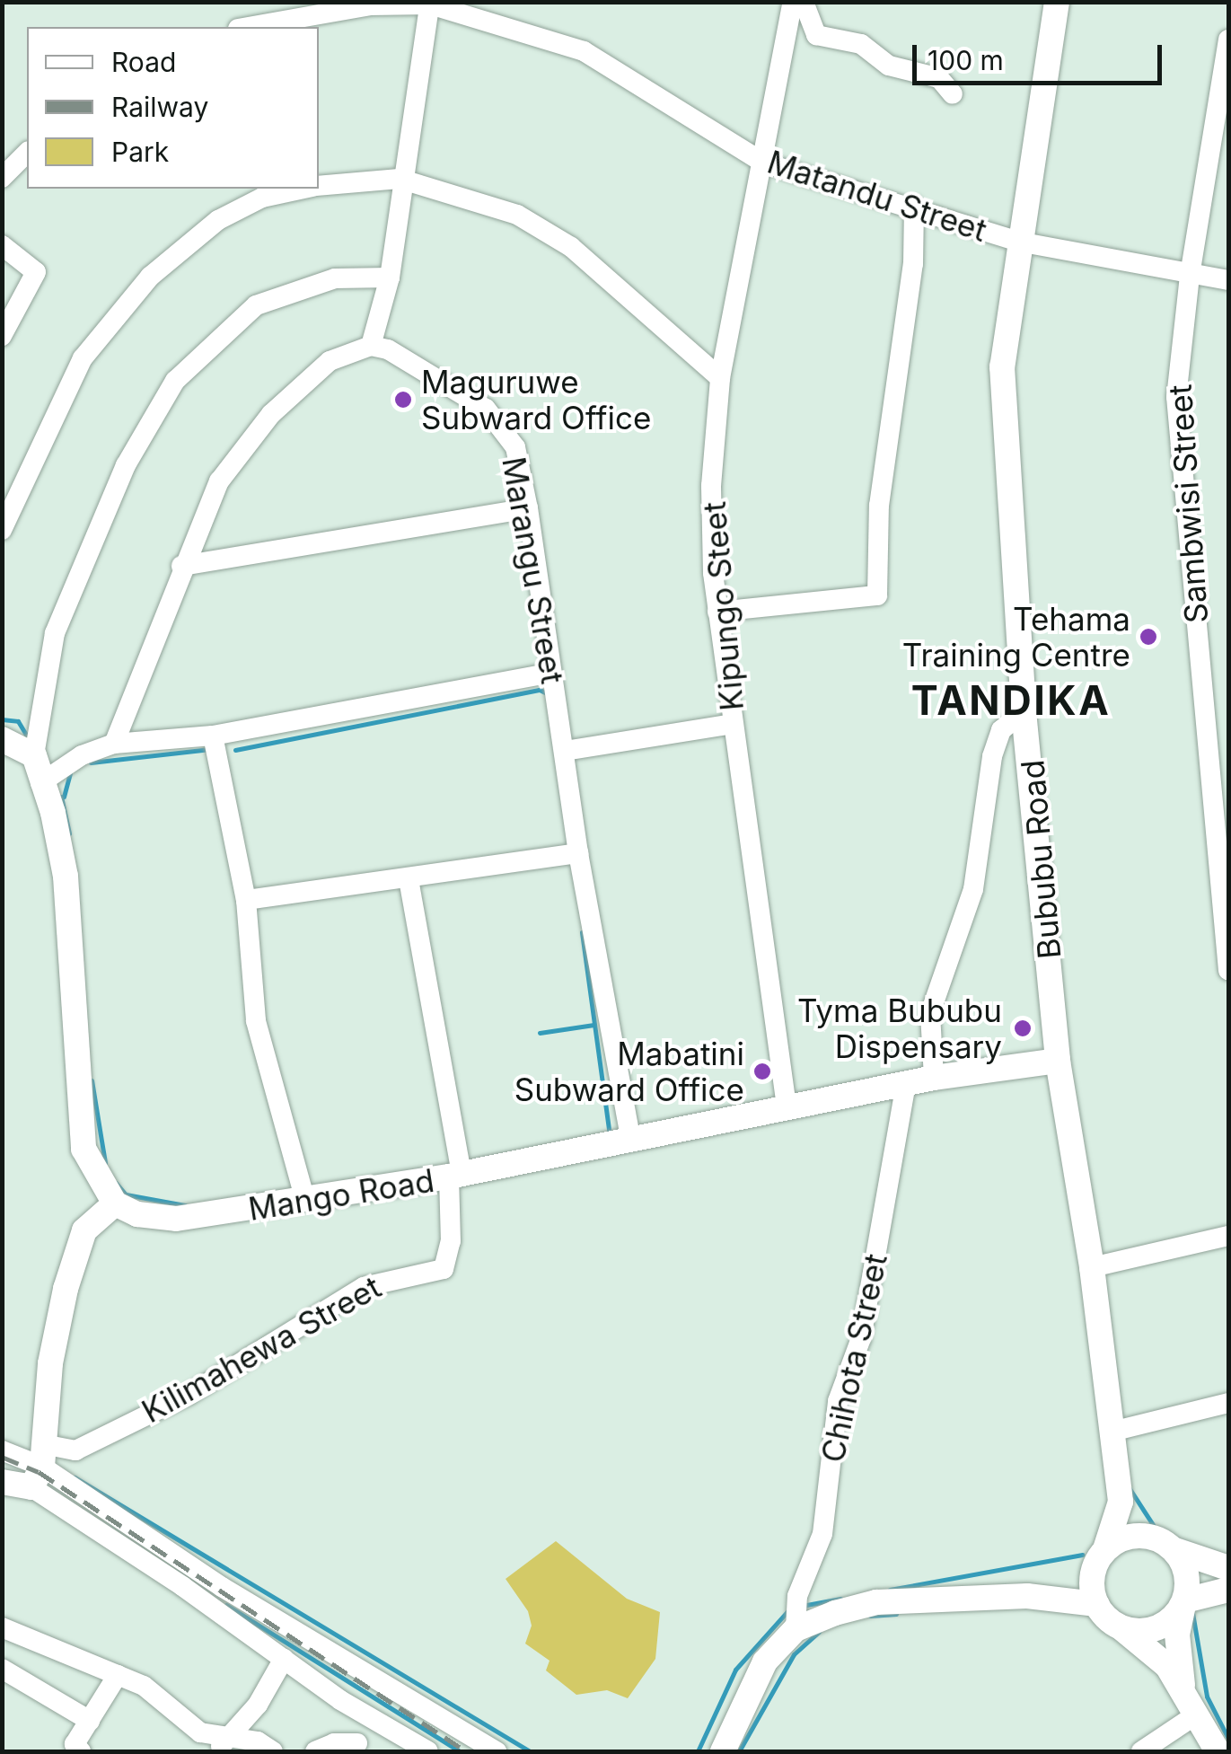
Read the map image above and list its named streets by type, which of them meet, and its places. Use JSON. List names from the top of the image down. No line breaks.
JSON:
{"streets":{"street":["Matandu Street","Sambwisi Street","Marangu Street","Kipungo Steet","Bububu Road","Mango Road","Kilimahewa Street","Chihota Street"]},"crossings":[["Matandu Street","Sambwisi Street"],["Matandu Street","Kipungo Steet"],["Matandu Street","Bububu Road"],["Marangu Street","Mango Road"],["Kipungo Steet","Mango Road"],["Bububu Road","Mango Road"],["Mango Road","Kilimahewa Street"],["Mango Road","Chihota Street"]],"districts":["TANDIKA"],"places":["Maguruwe Subward Office","Tehama Training Centre","Tyma Bububu Dispensary","Mabatini Subward Office"],"legend":["Road","Railway","Park"],"scale_bar":"100 m"}
